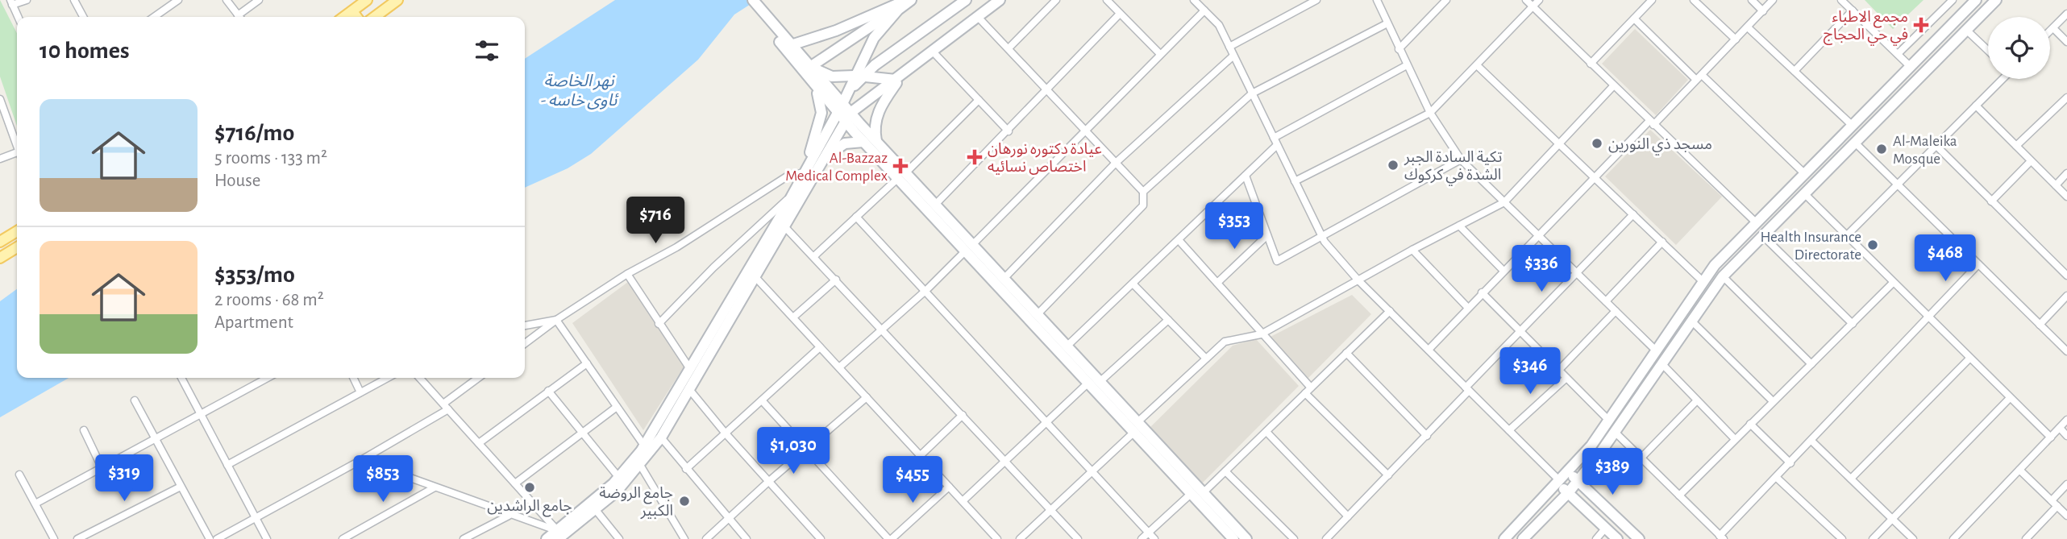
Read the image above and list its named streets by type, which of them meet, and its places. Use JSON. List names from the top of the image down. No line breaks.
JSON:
{"water":["نهر الخاصة - ئاوی خاسە"],"places":{"health":["مجمع الاطباء في حي الحجاج","عيادة دكتوره نورهان اختصاص نسائيه","Al-Bazzaz Medical Complex"],"other":["مسجد ذي النورين","Al-Maleika Mosque","تكية السادة الجبر الشدة في كركوك","Health Insurance Directorate","جامع الراشدين","جامع الروضة الكبير"]},"page":{"heading":"10 homes","list":[{"name":"$716/mo","note":"5 rooms · 133 m² · House"},{"name":"$353/mo","note":"2 rooms · 68 m² · Apartment"}],"price":["$716","$353","$468","$336","$346","$1,030","$389","$319","$853","$455"]}}
